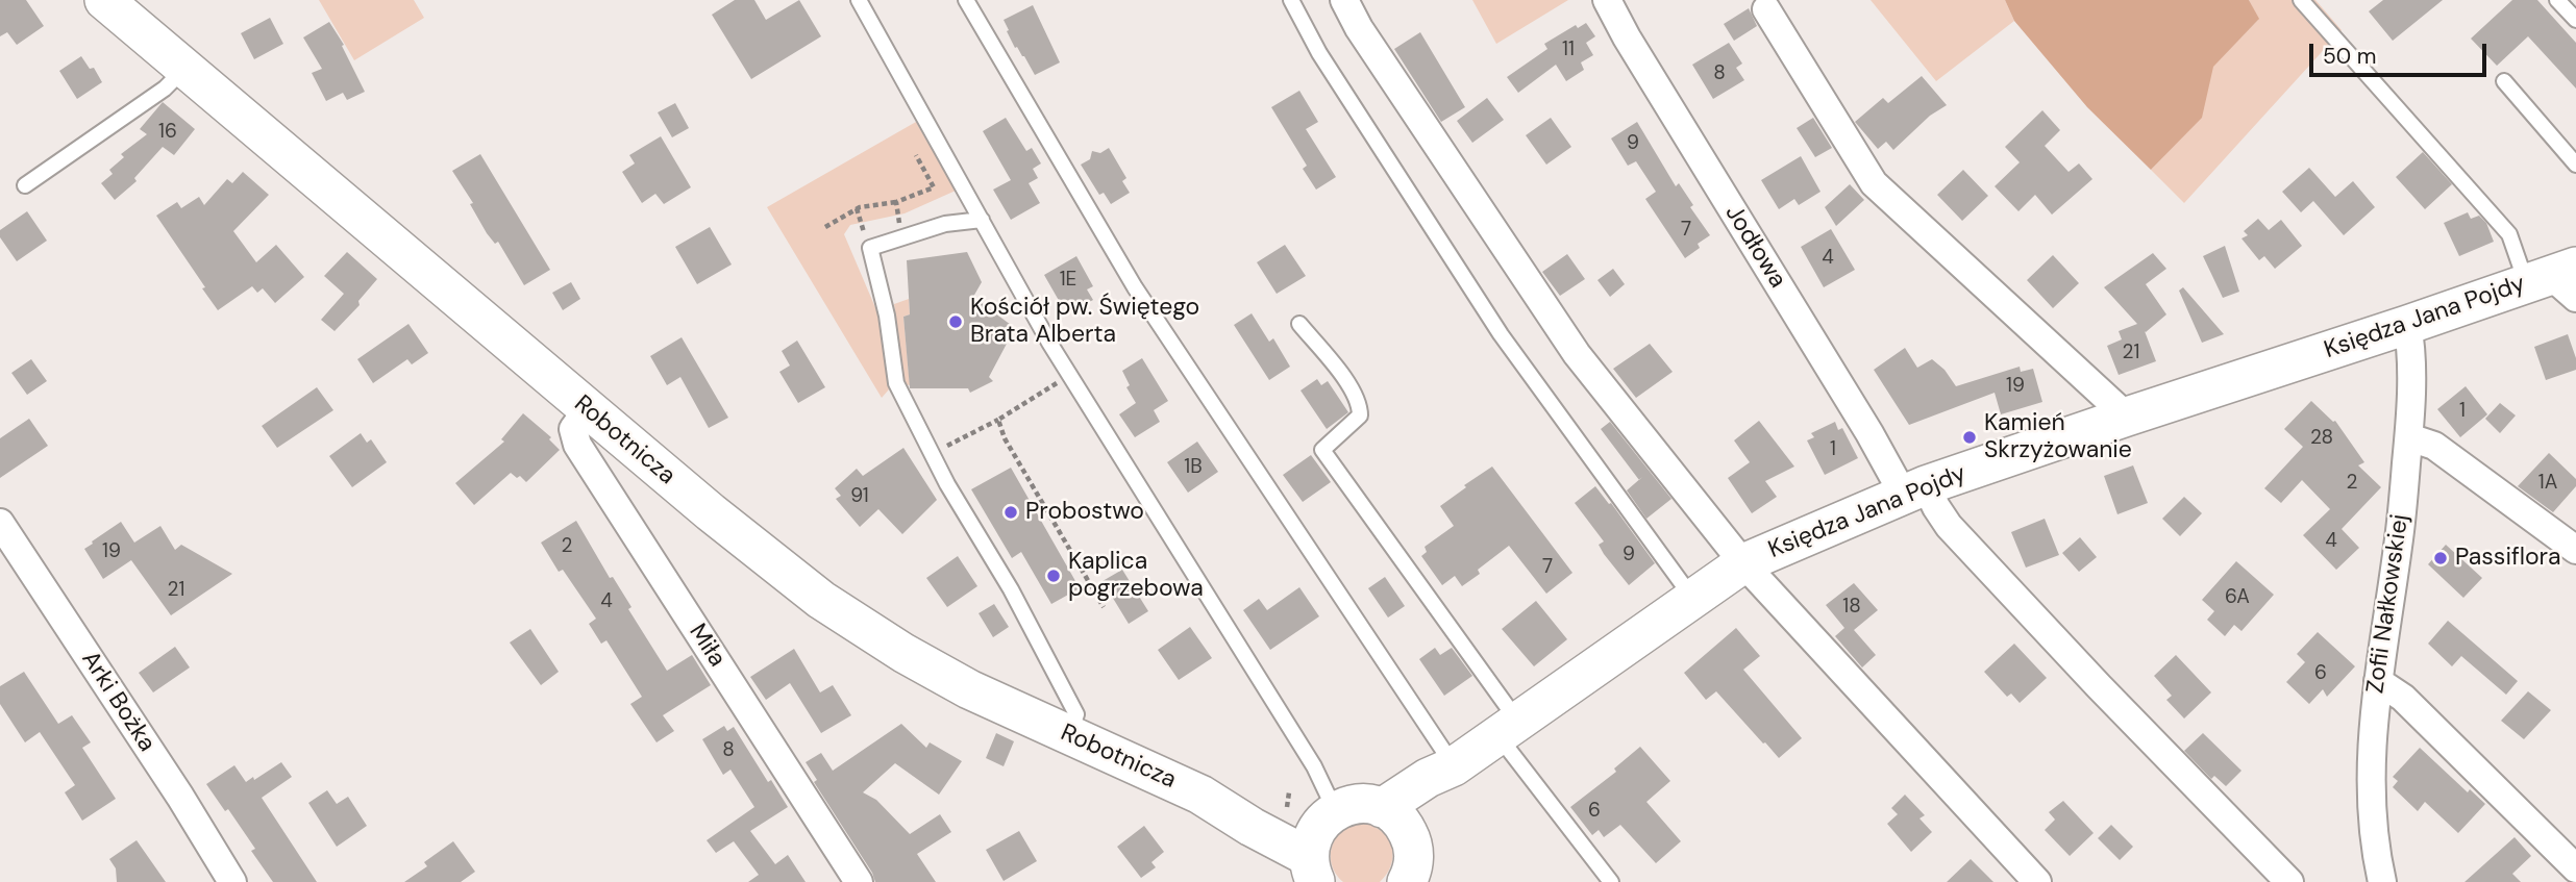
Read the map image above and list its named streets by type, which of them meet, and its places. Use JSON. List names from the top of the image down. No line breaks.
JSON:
{"streets":{"street":["Jodłowa","Księdza Jana Pojdy","Robotnicza","Zofii Nałkowskiej","Miła","Arki Bożka"]},"crossings":[["Jodłowa","Księdza Jana Pojdy"],["Księdza Jana Pojdy","Robotnicza"],["Księdza Jana Pojdy","Zofii Nałkowskiej"],["Robotnicza","Miła"]],"places":["Kościół pw. Świętego Brata Alberta","Kamień Skrzyżowanie","Probostwo","Passiflora","Kaplica pogrzebowa"],"house_numbers":["11","8","16","9","7","4","1E","21","19","1","28","1","1B","2","1A","91","4","2","19","9","7","21","6A","4","18","6","8","6"],"scale_bar":"50 m"}
